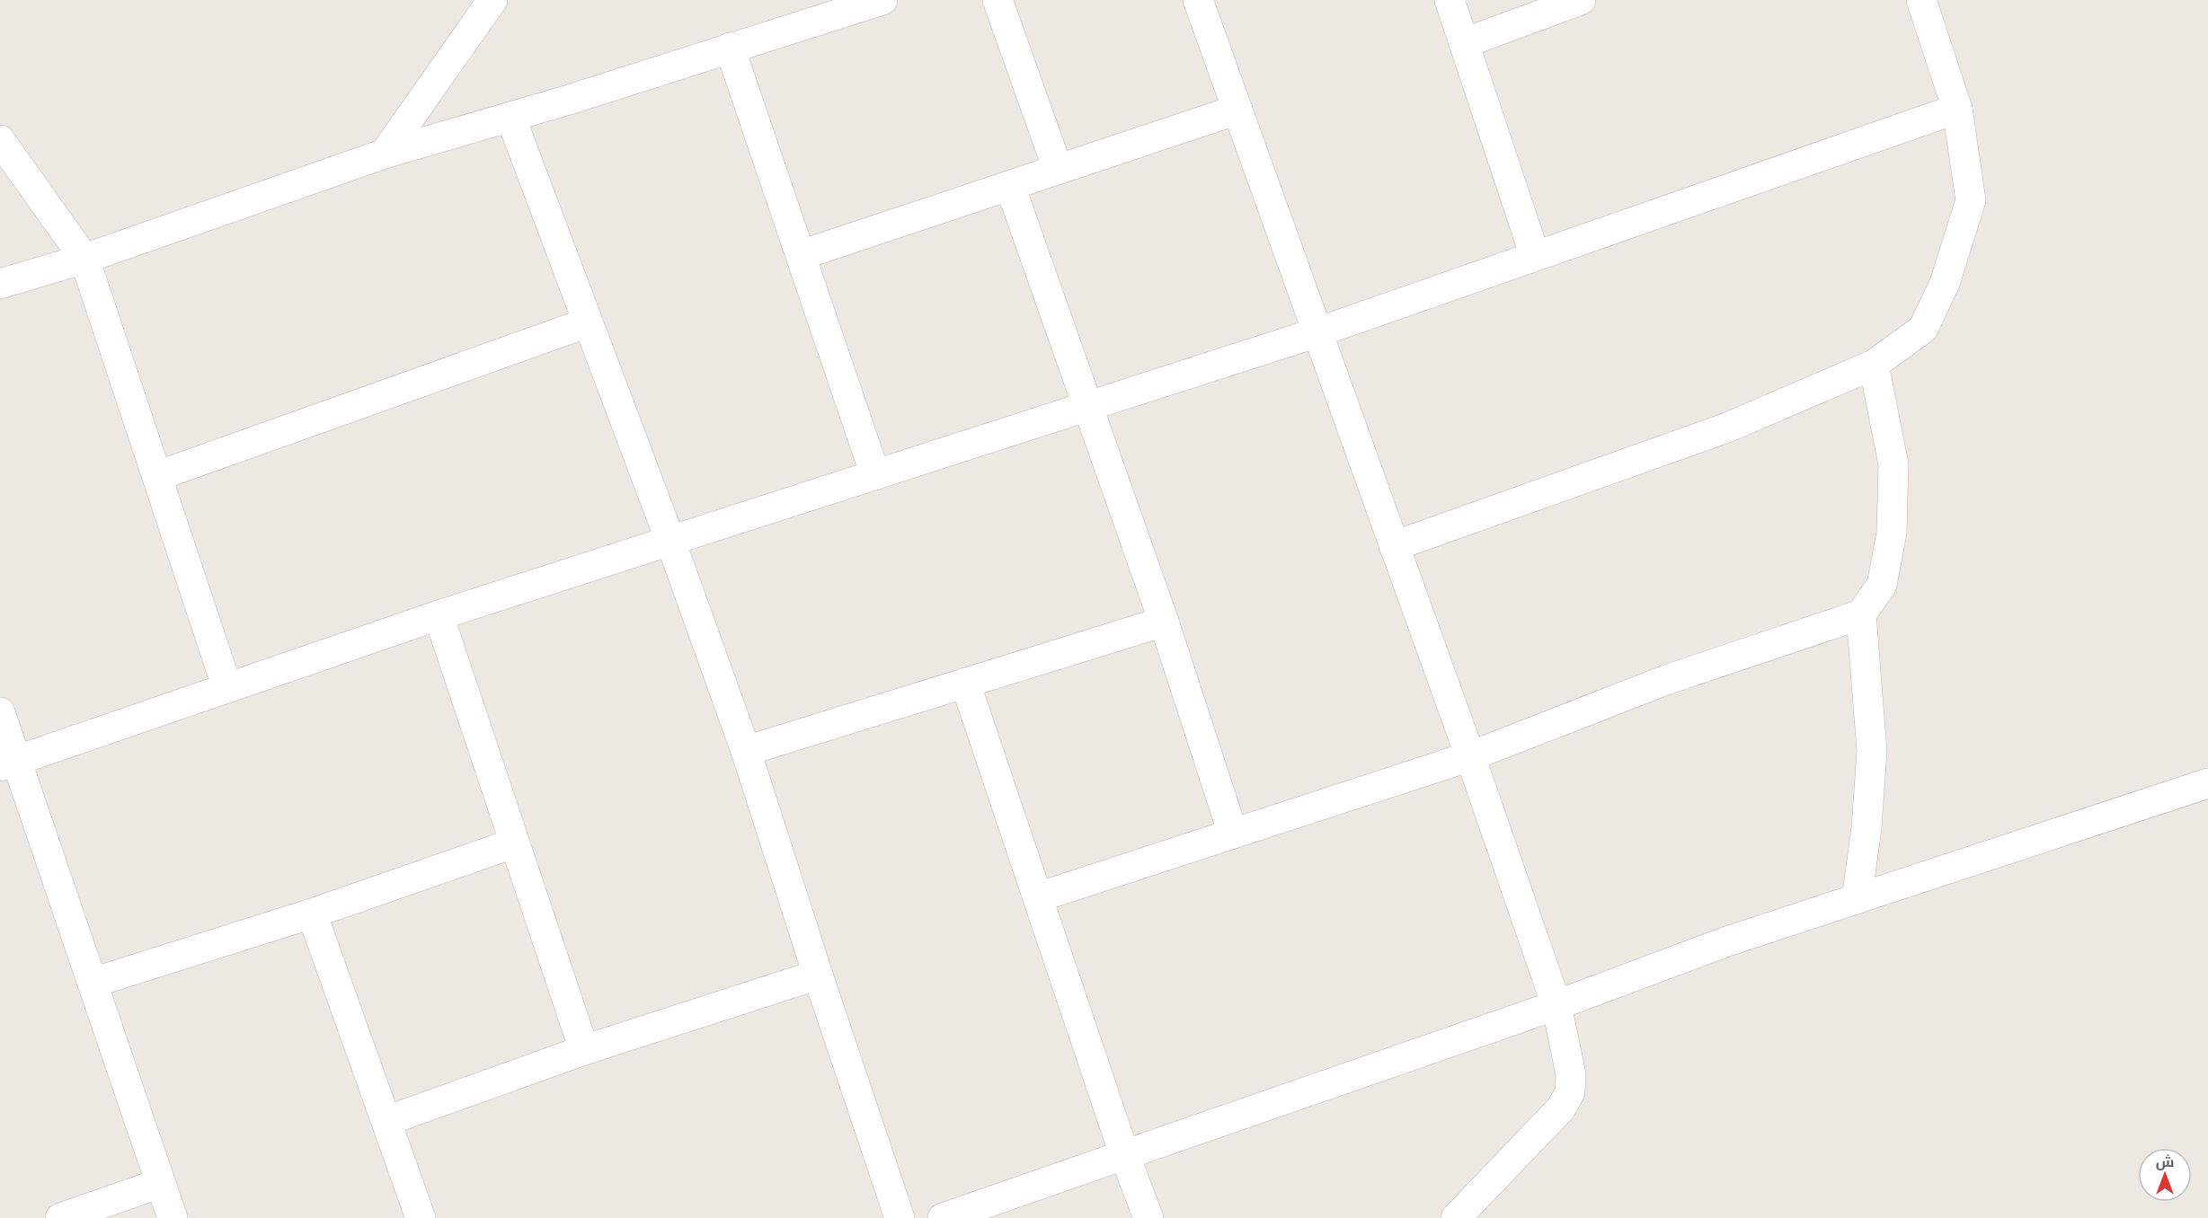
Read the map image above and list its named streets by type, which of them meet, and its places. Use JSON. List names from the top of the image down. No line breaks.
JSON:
{"north":"top"}
